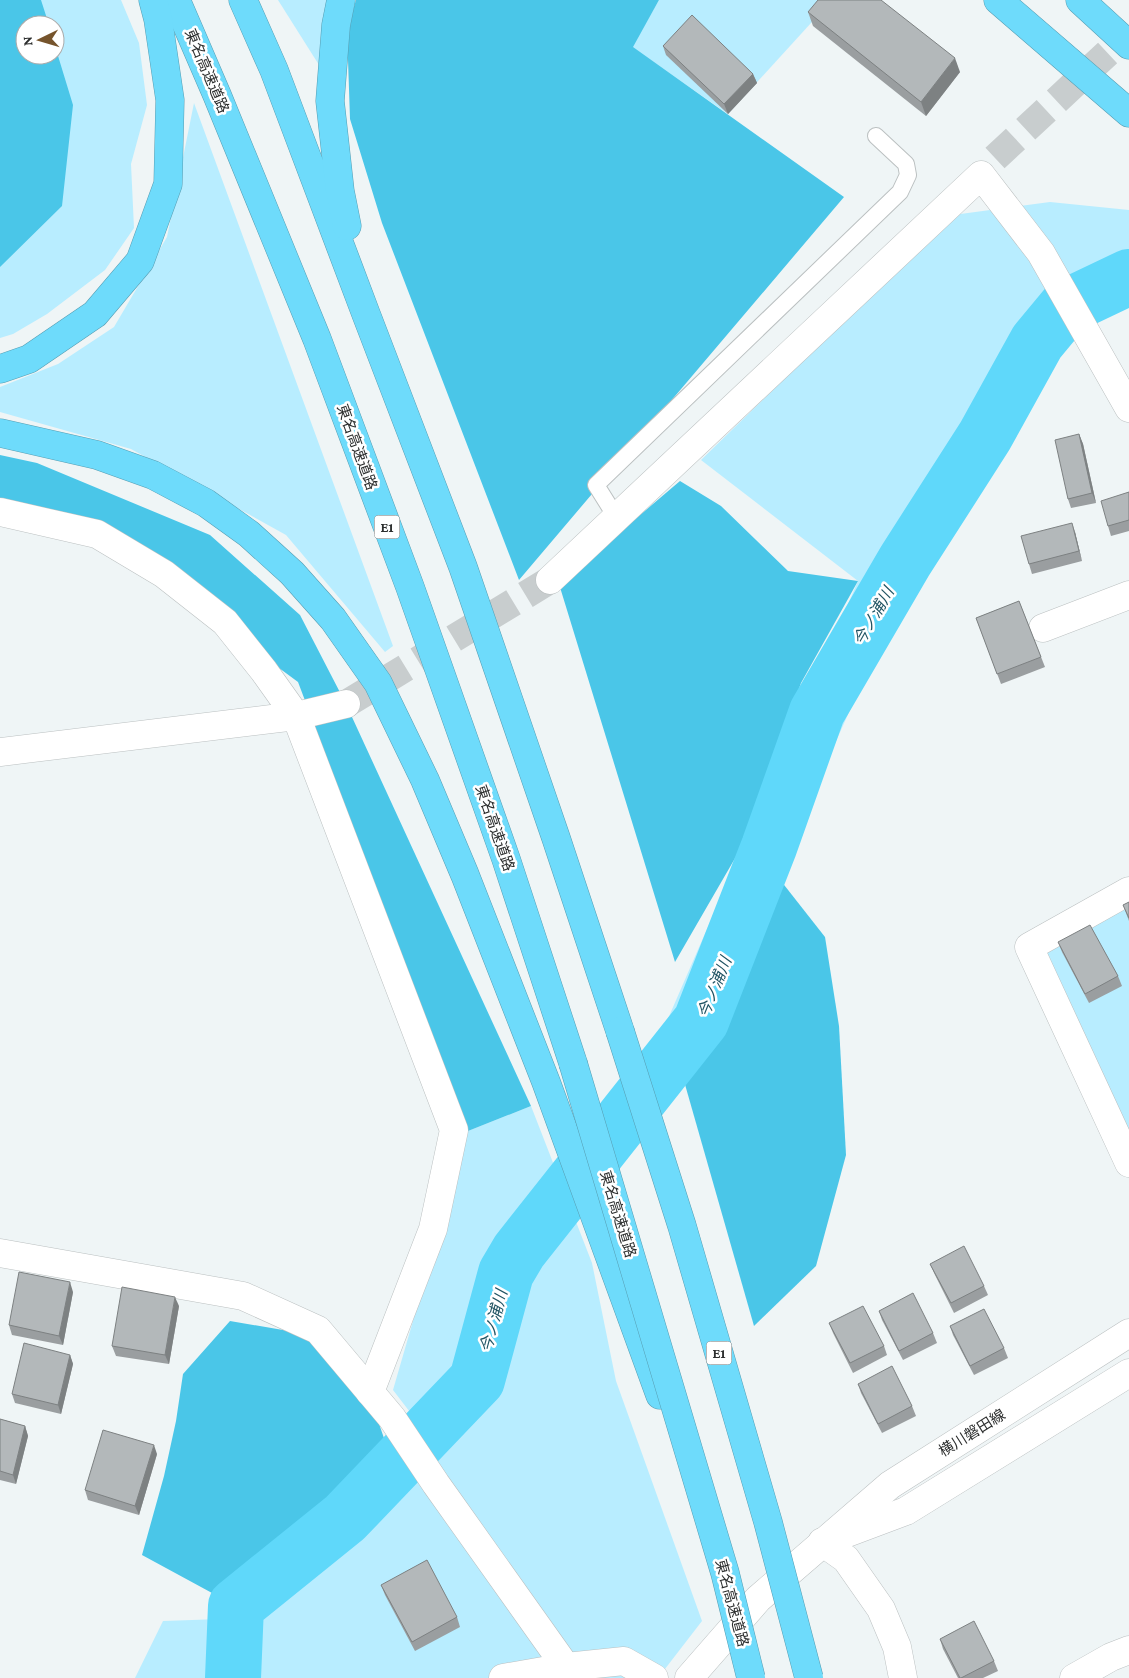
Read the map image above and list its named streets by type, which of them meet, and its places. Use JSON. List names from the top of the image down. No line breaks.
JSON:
{"streets":{"highway":["東名高速道路","E1"],"street":["横川磐田線"]},"water":["今ノ浦川"],"north":"left"}
